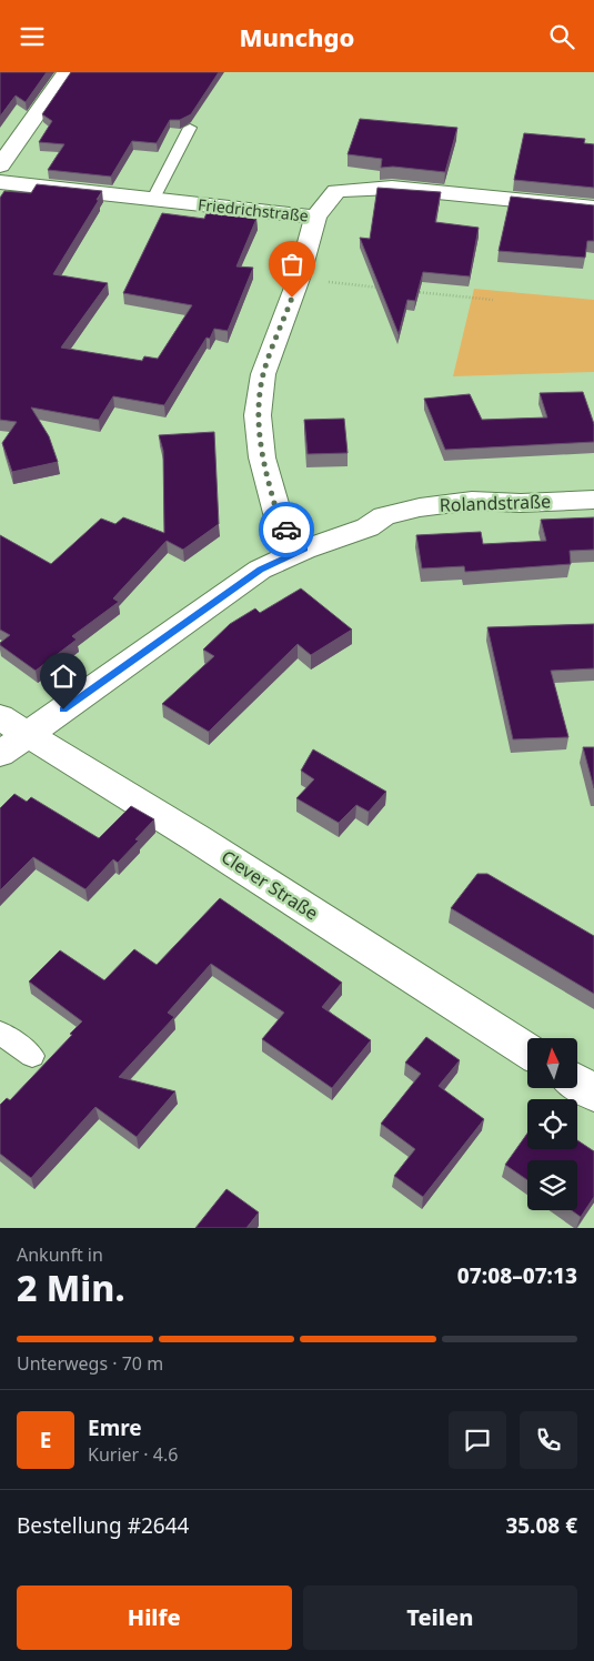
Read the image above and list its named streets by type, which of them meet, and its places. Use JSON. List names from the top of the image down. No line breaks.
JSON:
{"streets":{"street":["Friedrichstraße","Rolandstraße","Clever Straße"]},"crossings":[["Rolandstraße","Clever Straße"]],"north":"top","page":{"header":"Munchgo","heading":["2 Min.","Ankunft in","07:08–07:13"],"panel":["Emre","Kurier · 4.6","Bestellung #2644","35.08 €"],"bar":"Unterwegs · 70 m","round":"E","buttons":["Hilfe","Teilen"]}}
